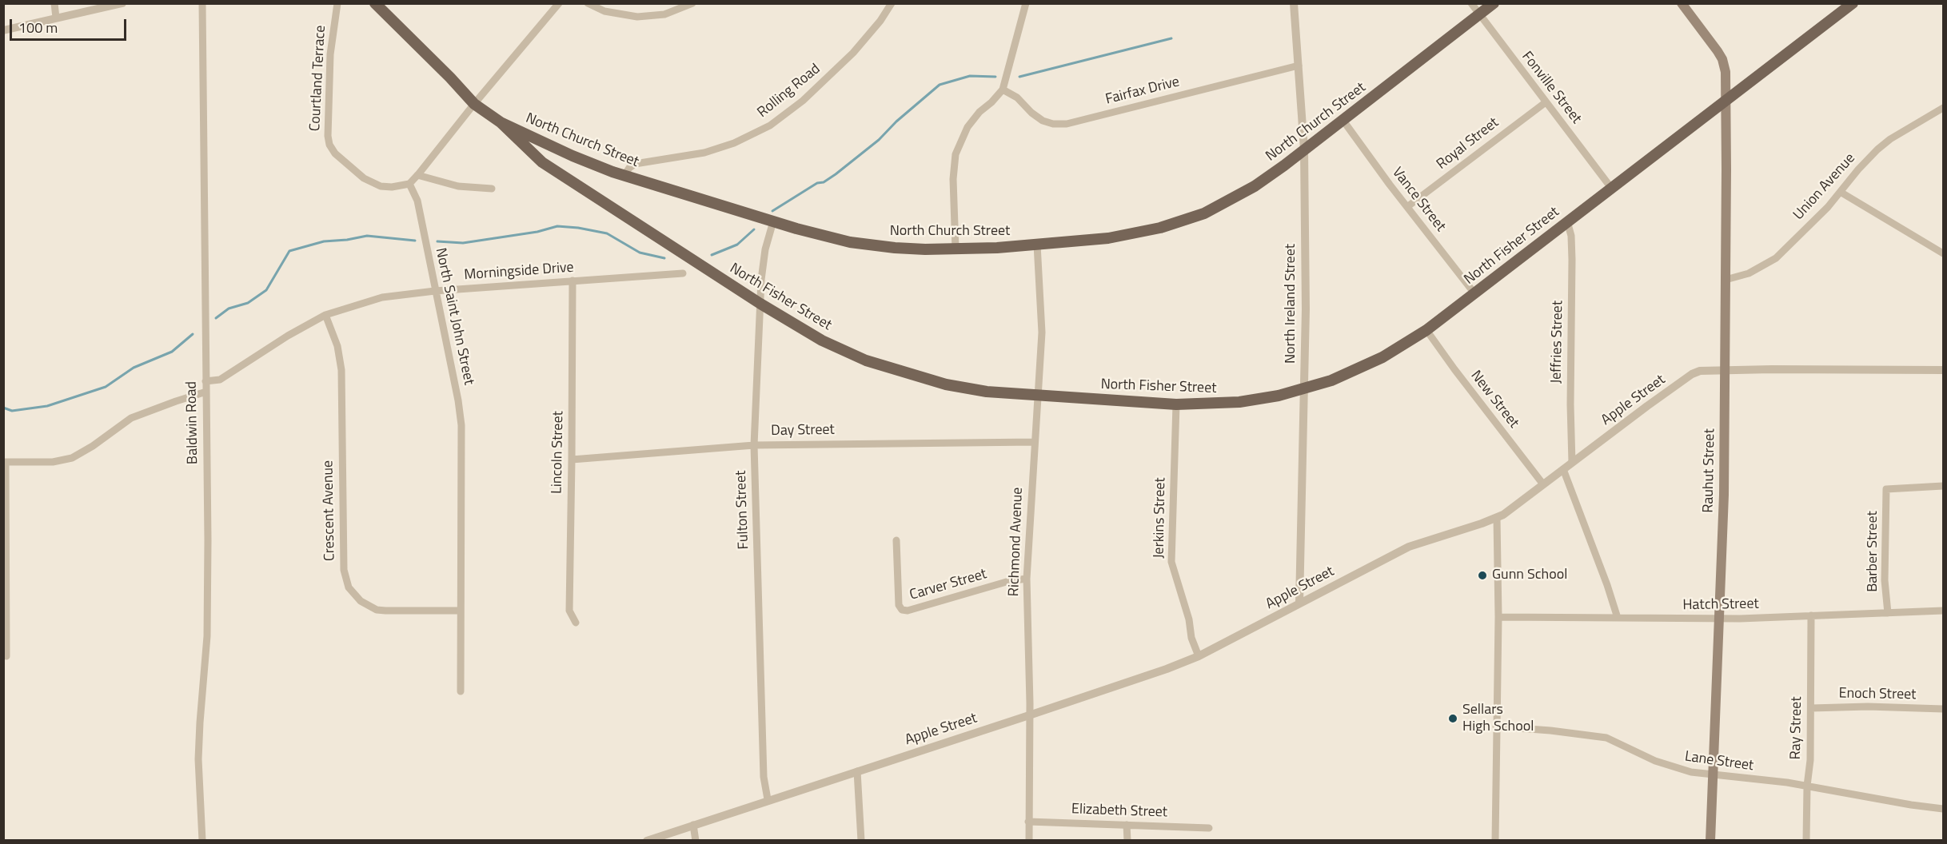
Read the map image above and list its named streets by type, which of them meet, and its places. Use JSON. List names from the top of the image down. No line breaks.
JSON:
{"streets":{"main road":["North Church Street","North Fisher Street","Rauhut Street"],"street":["Courtland Terrace","Fonville Street","Rolling Road","Fairfax Drive","Royal Street","Union Avenue","Vance Street","Morningside Drive","North Ireland Street","North Saint John Street","Jeffries Street","New Street","Apple Street","Baldwin Road","Day Street","Lincoln Street","Fulton Street","Crescent Avenue","Jerkins Street","Richmond Avenue","Barber Street","Carver Street","Hatch Street","Enoch Street","Ray Street","Lane Street","Elizabeth Street"]},"crossings":[["Courtland Terrace","North Saint John Street"],["Fonville Street","North Church Street"],["Fonville Street","Royal Street"],["Fonville Street","North Fisher Street"],["Rolling Road","North Church Street"],["Fairfax Drive","North Ireland Street"],["North Church Street","Vance Street"],["North Church Street","North Fisher Street"],["North Church Street","North Ireland Street"],["North Church Street","Fulton Street"],["North Church Street","Richmond Avenue"],["Royal Street","Vance Street"],["Union Avenue","Rauhut Street"],["Vance Street","North Fisher Street"],["North Fisher Street","North Ireland Street"],["North Fisher Street","Jeffries Street"],["North Fisher Street","New Street"],["North Fisher Street","Rauhut Street"],["North Fisher Street","Fulton Street"],["North Fisher Street","Jerkins Street"],["North Fisher Street","Richmond Avenue"],["Morningside Drive","North Saint John Street"],["Morningside Drive","Baldwin Road"],["Morningside Drive","Lincoln Street"],["Morningside Drive","Crescent Avenue"],["North Ireland Street","Apple Street"],["North Saint John Street","Crescent Avenue"],["Jeffries Street","Apple Street"],["New Street","Apple Street"],["Apple Street","Rauhut Street"],["Apple Street","Fulton Street"],["Apple Street","Jerkins Street"],["Apple Street","Richmond Avenue"],["Day Street","Lincoln Street"],["Day Street","Fulton Street"],["Day Street","Richmond Avenue"],["Rauhut Street","Hatch Street"],["Rauhut Street","Lane Street"],["Richmond Avenue","Carver Street"],["Richmond Avenue","Elizabeth Street"],["Barber Street","Hatch Street"],["Hatch Street","Ray Street"],["Enoch Street","Ray Street"],["Ray Street","Lane Street"]],"places":["Gunn School","Sellars High School"],"scale_bar":"100 m"}
